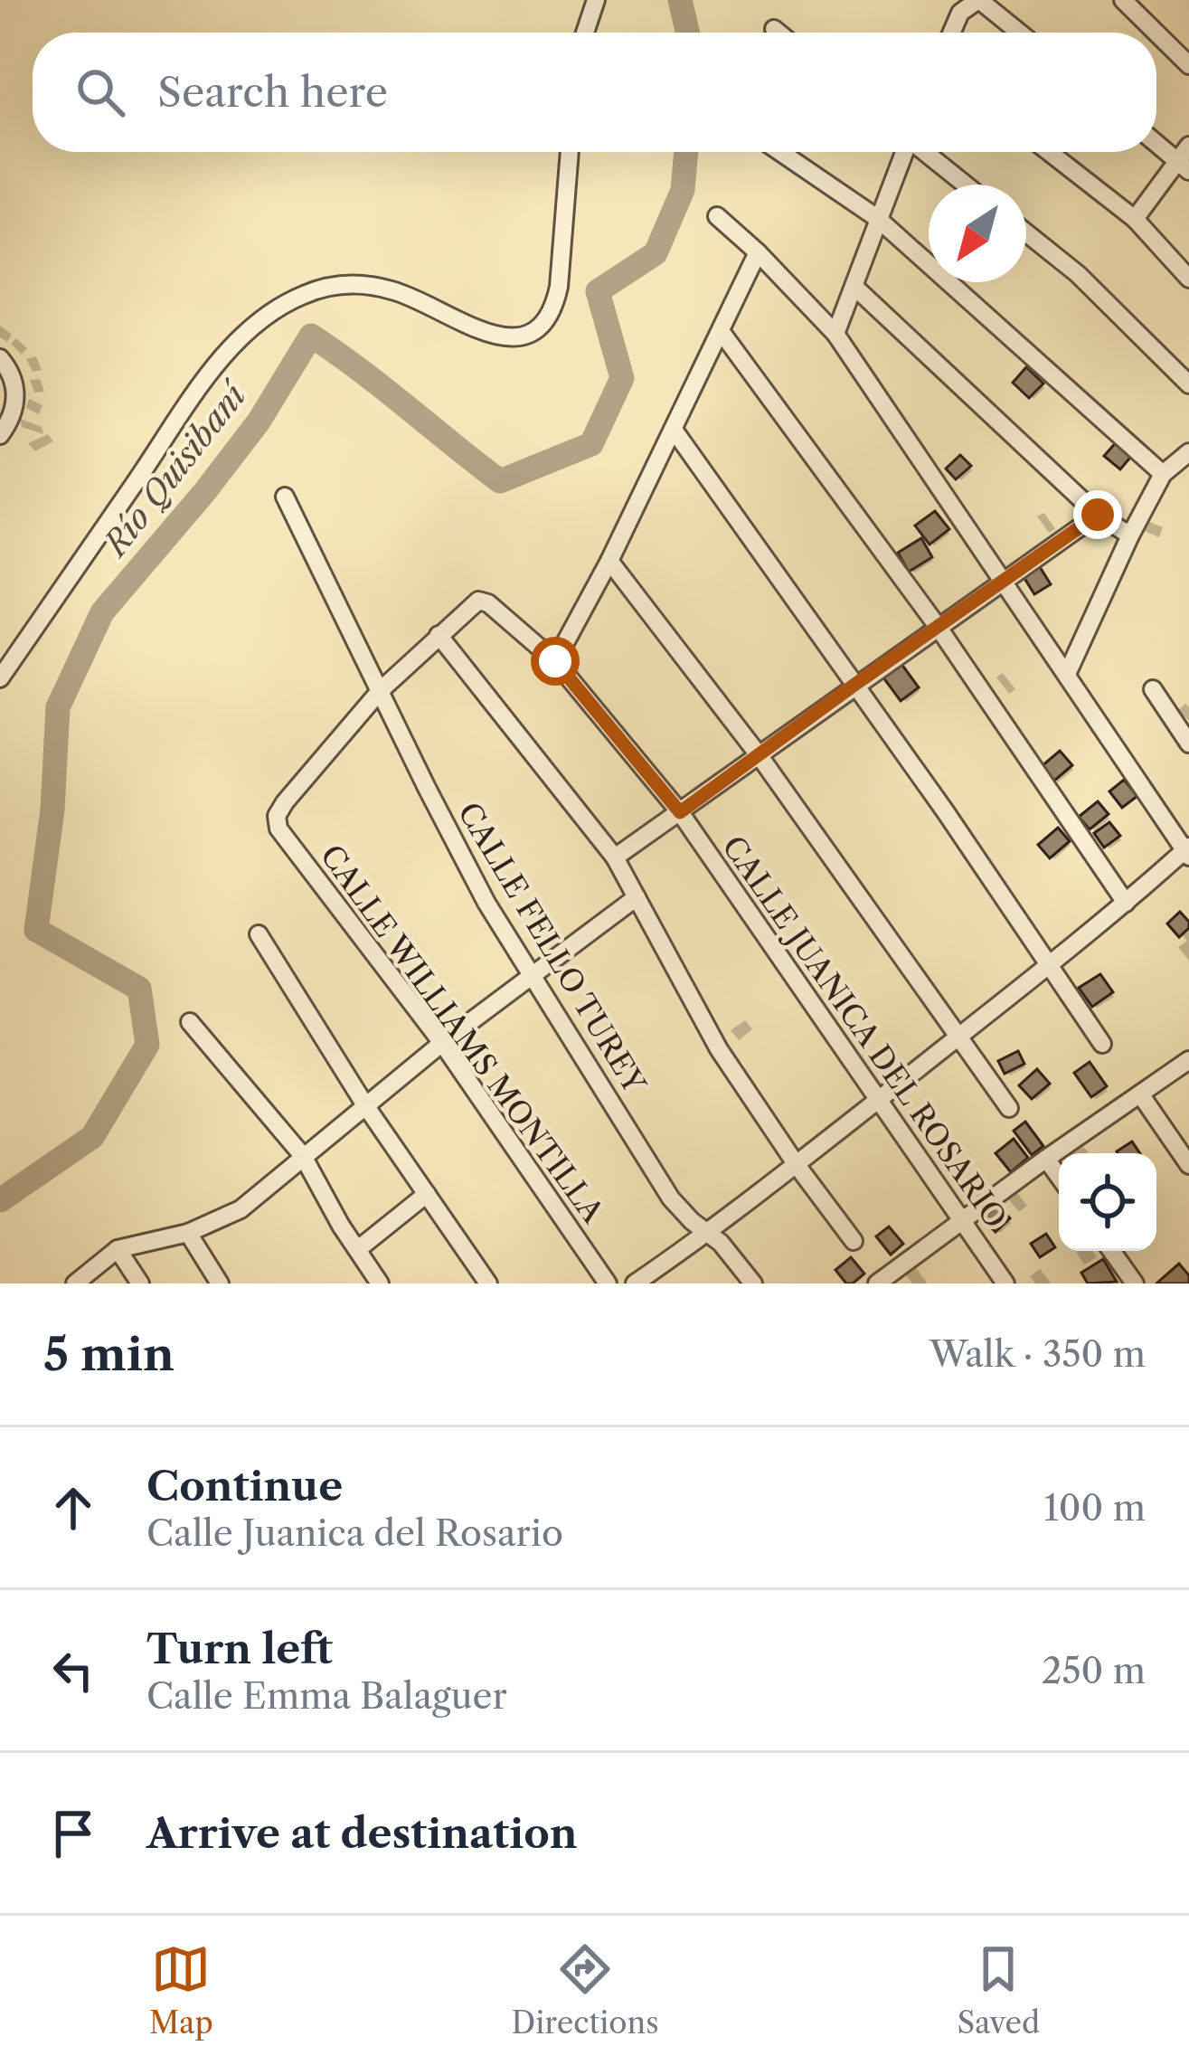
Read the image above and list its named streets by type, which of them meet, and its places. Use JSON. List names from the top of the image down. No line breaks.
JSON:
{"streets":{"street":["CALLE FELLO TUREY","CALLE JUANICA DEL ROSARIO","CALLE WILLIAMS MONTILLA"]},"crossings":[["CALLE FELLO TUREY","CALLE WILLIAMS MONTILLA"]],"water":["Río Quisibaní"],"north":"bottom left","page":{"search":"Search here","heading":["5 min","Walk · 350 m"],"list":[["Continue","Calle Juanica del Rosario","100 m"],["Turn left","Calle Emma Balaguer","250 m"],"Arrive at destination"],"nav":["Map","Directions","Saved"]}}
